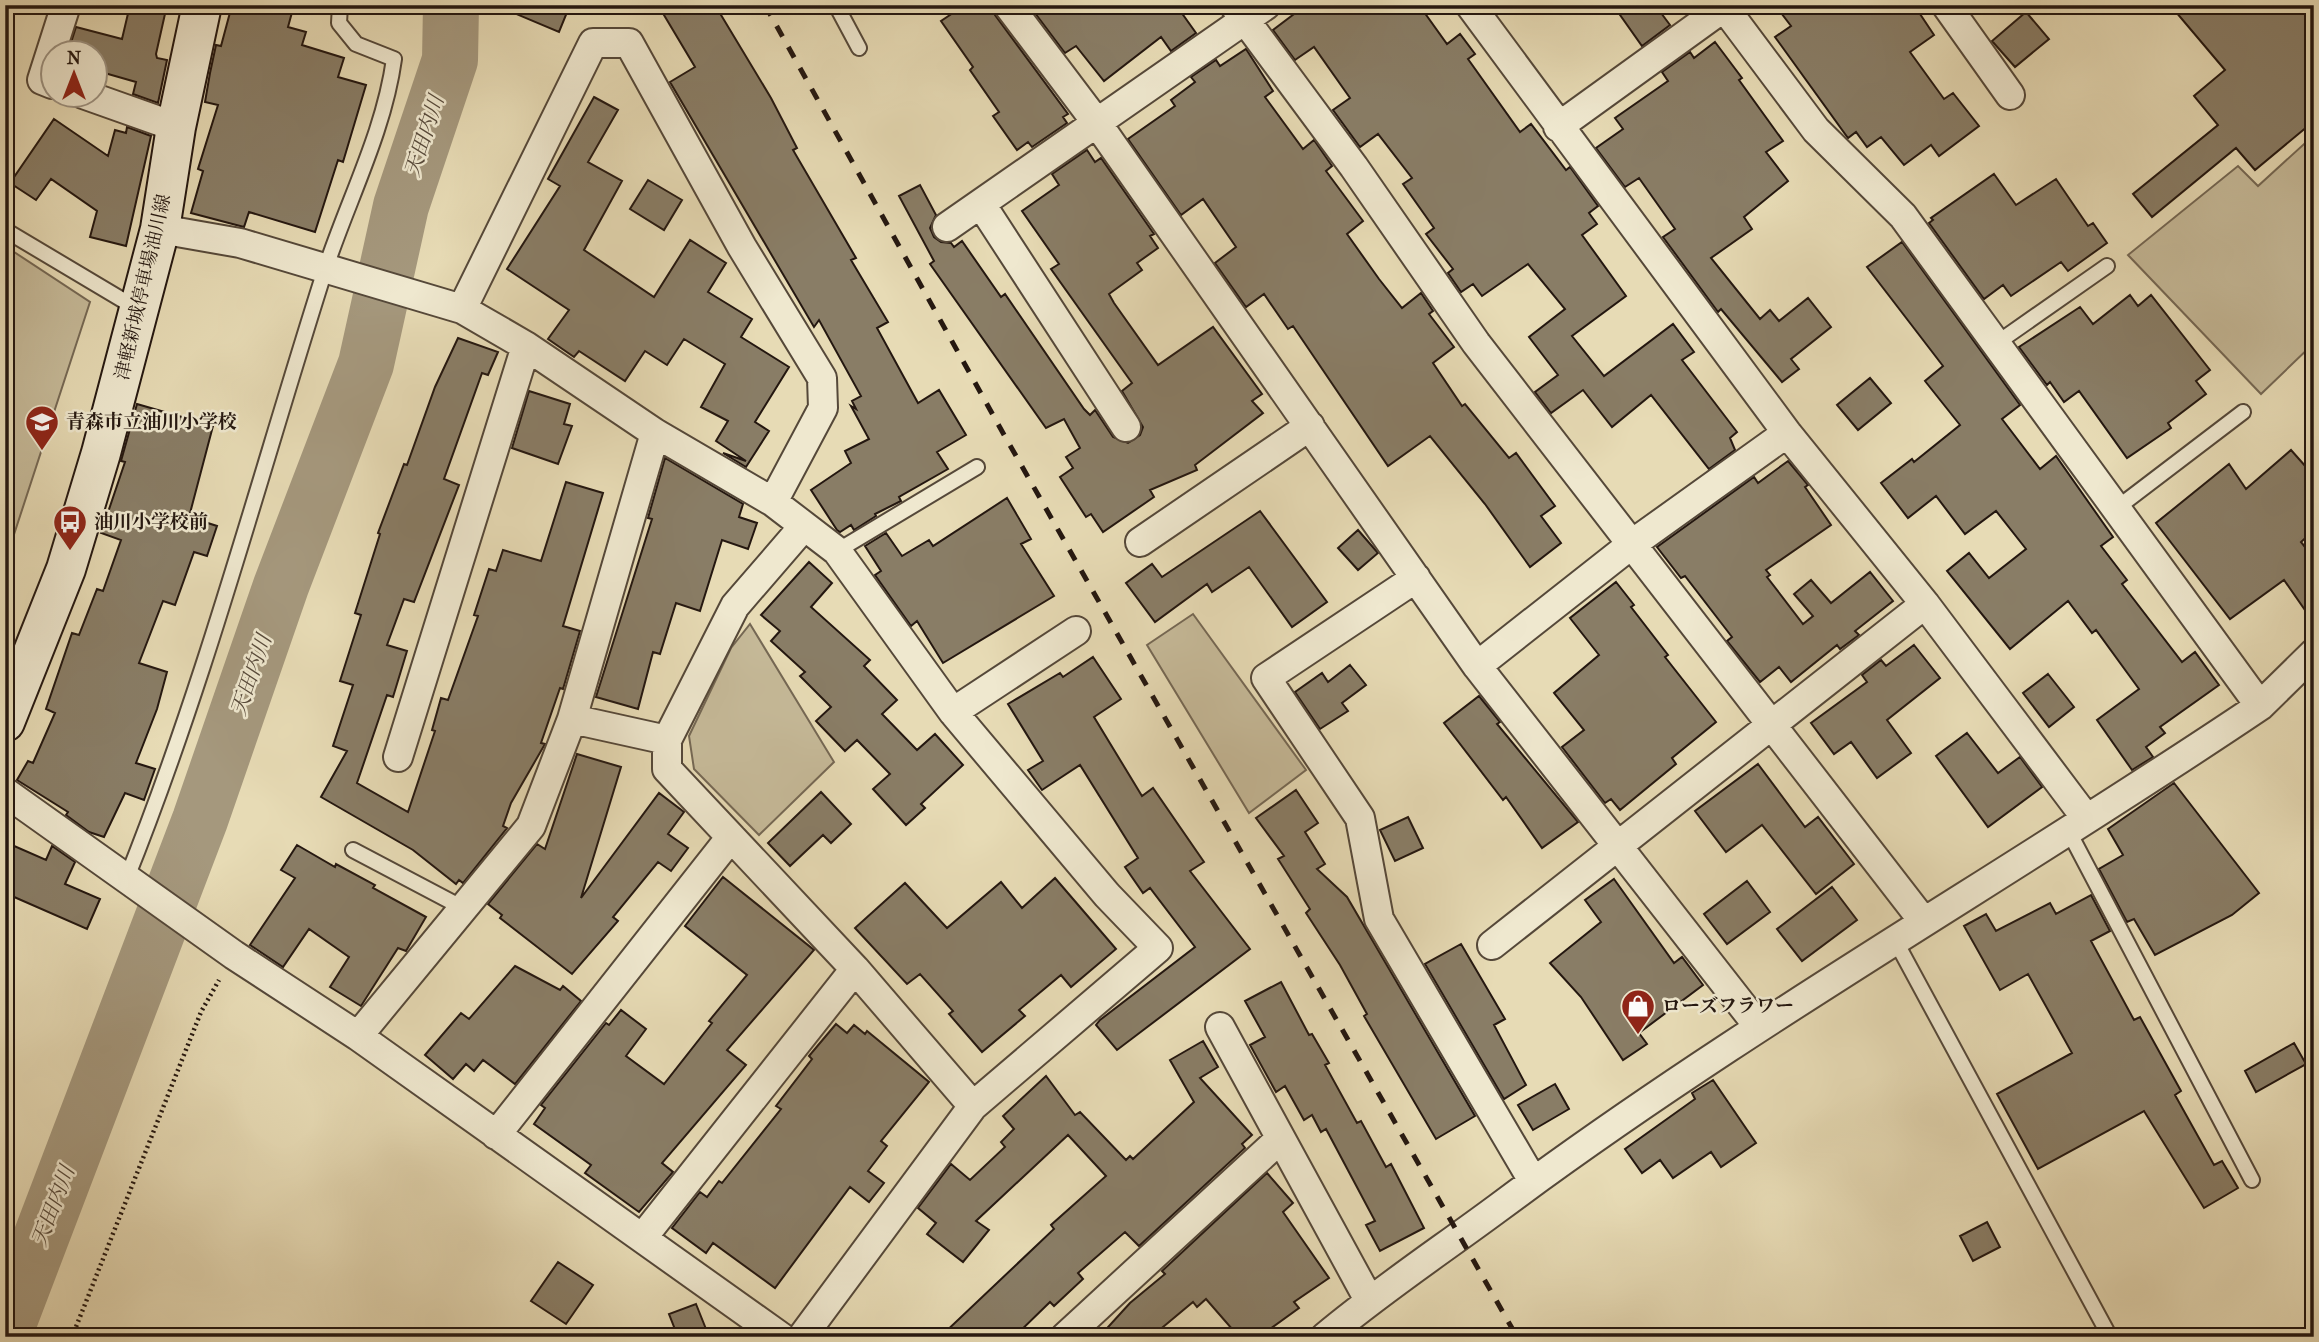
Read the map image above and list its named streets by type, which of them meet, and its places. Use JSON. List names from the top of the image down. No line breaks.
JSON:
{"streets":{"main road":["津軽新城停車場油川線"]},"water":["天田内川"],"places":{"school or university":["青森市立油川小学校"],"bus stop":["油川小学校前"],"shop":["ローズフラワー"]},"north":"top"}
